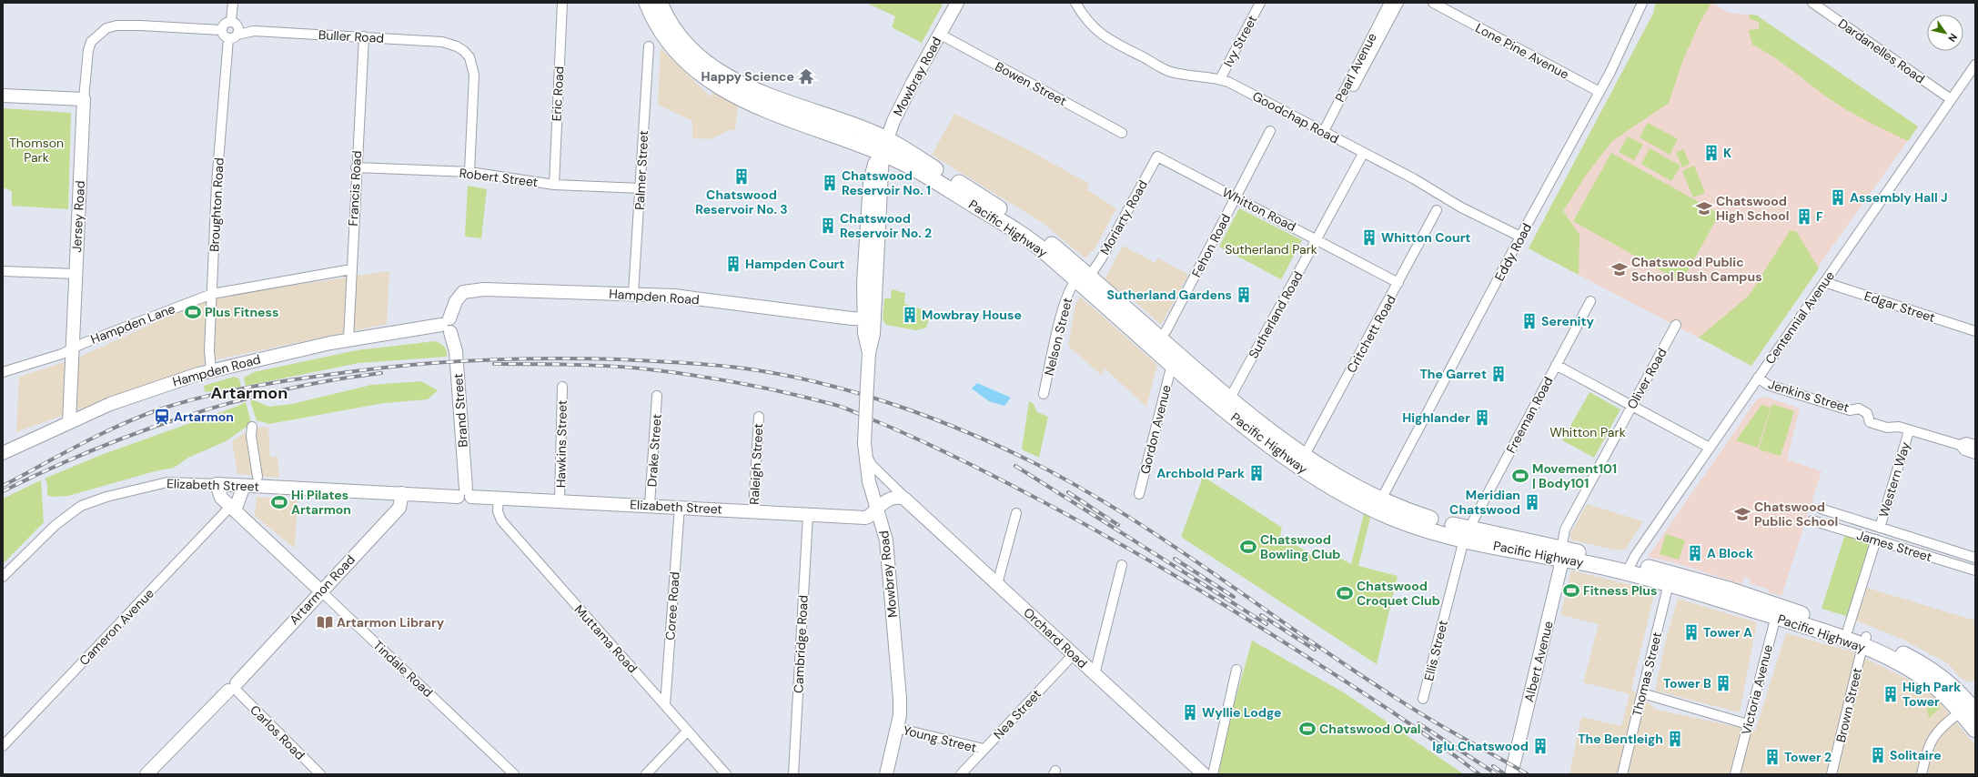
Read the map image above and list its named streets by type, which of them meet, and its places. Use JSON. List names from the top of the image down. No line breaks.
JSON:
{"streets":{"highway":["Pacific Highway"],"street":["Buller Road","Ivy Street","Lone Pine Avenue","Dardanelles Road","Pearl Avenue","Mowbray Road","Bowen Street","Eric Road","Goodchap Road","Palmer Street","Robert Street","Francis Road","Broughton Road","Whitton Road","Jersey Road","Moriarty Road","Fehon Road","Eddy Road","Hampden Road","Edgar Street","Sutherland Road","Centennial Avenue","Hampden Lane","Critchett Road","Nelson Street","Oliver Road","Jenkins Street","Brand Street","Freeman Road","Gordon Avenue","Hawkins Street","Drake Street","Raleigh Street","Western Way","Elizabeth Street","James Street","Artarmon Road","Coree Road","Cameron Avenue","Orchard Road","Muttama Road","Cambridge Road","Ellis Street","Albert Avenue","Tindale Road","Thomas Street","Victoria Avenue","Brown Street","Nea Street","Carlos Road","Young Street"]},"crossings":[["Buller Road","Robert Street"],["Buller Road","Francis Road"],["Buller Road","Broughton Road"],["Buller Road","Jersey Road"],["Ivy Street","Goodchap Road"],["Lone Pine Avenue","Eddy Road"],["Dardanelles Road","Centennial Avenue"],["Pearl Avenue","Goodchap Road"],["Mowbray Road","Bowen Street"],["Mowbray Road","Pacific Highway"],["Mowbray Road","Hampden Road"],["Mowbray Road","Elizabeth Street"],["Mowbray Road","Orchard Road"],["Mowbray Road","Young Street"],["Eric Road","Robert Street"],["Goodchap Road","Eddy Road"],["Goodchap Road","Sutherland Road"],["Palmer Street","Robert Street"],["Palmer Street","Hampden Road"],["Robert Street","Francis Road"],["Francis Road","Hampden Road"],["Francis Road","Hampden Lane"],["Broughton Road","Jersey Road"],["Broughton Road","Hampden Road"],["Broughton Road","Hampden Lane"],["Whitton Road","Moriarty Road"],["Whitton Road","Fehon Road"],["Whitton Road","Sutherland Road"],["Whitton Road","Critchett Road"],["Jersey Road","Hampden Road"],["Jersey Road","Hampden Lane"],["Moriarty Road","Pacific Highway"],["Moriarty Road","Nelson Street"],["Pacific Highway","Fehon Road"],["Pacific Highway","Eddy Road"],["Pacific Highway","Sutherland Road"],["Pacific Highway","Centennial Avenue"],["Pacific Highway","Critchett Road"],["Pacific Highway","Nelson Street"],["Pacific Highway","Oliver Road"],["Pacific Highway","Freeman Road"],["Pacific Highway","Gordon Avenue"],["Pacific Highway","Ellis Street"],["Pacific Highway","Albert Avenue"],["Pacific Highway","Thomas Street"],["Pacific Highway","Victoria Avenue"],["Pacific Highway","Brown Street"],["Hampden Road","Brand Street"],["Edgar Street","Centennial Avenue"],["Centennial Avenue","Jenkins Street"],["Oliver Road","Albert Avenue"],["Jenkins Street","Western Way"],["Brand Street","Elizabeth Street"],["Freeman Road","Ellis Street"],["Hawkins Street","Elizabeth Street"],["Drake Street","Elizabeth Street"],["Raleigh Street","Elizabeth Street"],["Western Way","James Street"],["Elizabeth Street","Artarmon Road"],["Elizabeth Street","Coree Road"],["Elizabeth Street","Muttama Road"],["Elizabeth Street","Cambridge Road"],["Elizabeth Street","Tindale Road"],["Artarmon Road","Tindale Road"],["Artarmon Road","Carlos Road"],["Coree Road","Muttama Road"],["Cameron Avenue","Tindale Road"],["Orchard Road","Nea Street"],["Nea Street","Young Street"]],"districts":["Artarmon"],"parks":["Thomson Park","Sutherland Park","Whitton Park"],"places":{"temple":["Happy Science"],"building":["K","Chatswood Reservoir No. 3","Chatswood Reservoir No. 1","Assembly Hall J","F","Chatswood Reservoir No. 2","Whitton Court","Hampden Court","Sutherland Gardens","Mowbray House","Serenity","The Garret","Highlander","Archbold Park","Meridian Chatswood","A Block","Tower A","Tower B","High Park Tower","Wyllie Lodge","The Bentleigh","Iglu Chatswood","Solitaire","Tower 2"],"school or university":["Chatswood High School","Chatswood Public School Bush Campus","Chatswood Public School"],"sports":["Plus Fitness","Movement101 | Body101","Hi Pilates Artarmon","Chatswood Bowling Club","Fitness Plus","Chatswood Croquet Club","Chatswood Oval"],"station":["Artarmon"],"library":["Artarmon Library"]},"north":"bottom right"}
